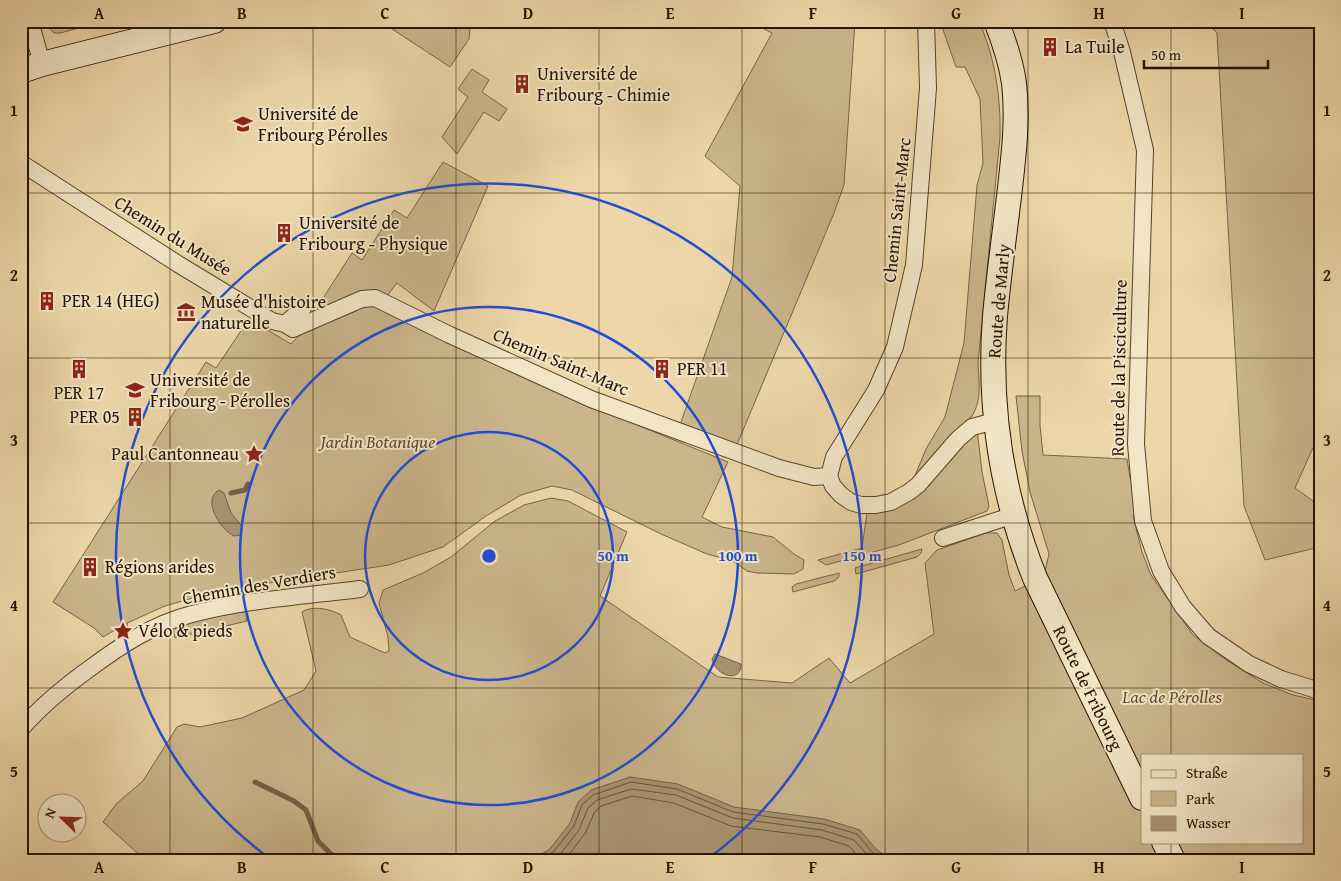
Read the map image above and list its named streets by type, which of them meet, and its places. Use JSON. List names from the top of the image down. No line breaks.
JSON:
{"streets":{"main road":["Route de Marly","Route de Fribourg"],"street":["Chemin Saint-Marc","Chemin du Musée","Route de la Pisciculture","Chemin des Verdiers"]},"crossings":[["Chemin Saint-Marc","Chemin du Musée"],["Route de Marly","Route de Fribourg"]],"parks":["Jardin Botanique","Lac de Pérolles"],"places":{"building":["La Tuile","Université de Fribourg - Chimie","Université de Fribourg - Physique","PER 14 (HEG)","PER 17","PER 11","PER 05","Régions arides"],"school or university":["Université de Fribourg Pérolles","Université de Fribourg - Pérolles"],"museum":["Musée d'histoire naturelle"],"place":["Paul Cantonneau","Vélo & pieds"]},"legend":["Straße","Park","Wasser"],"scale_bar":"50 m","north":"top left","grid":{"columns":["A","B","C","D","E","F","G","H","I"],"rows":["1","2","3","4","5"]},"rings":["50 m","100 m","150 m"]}
